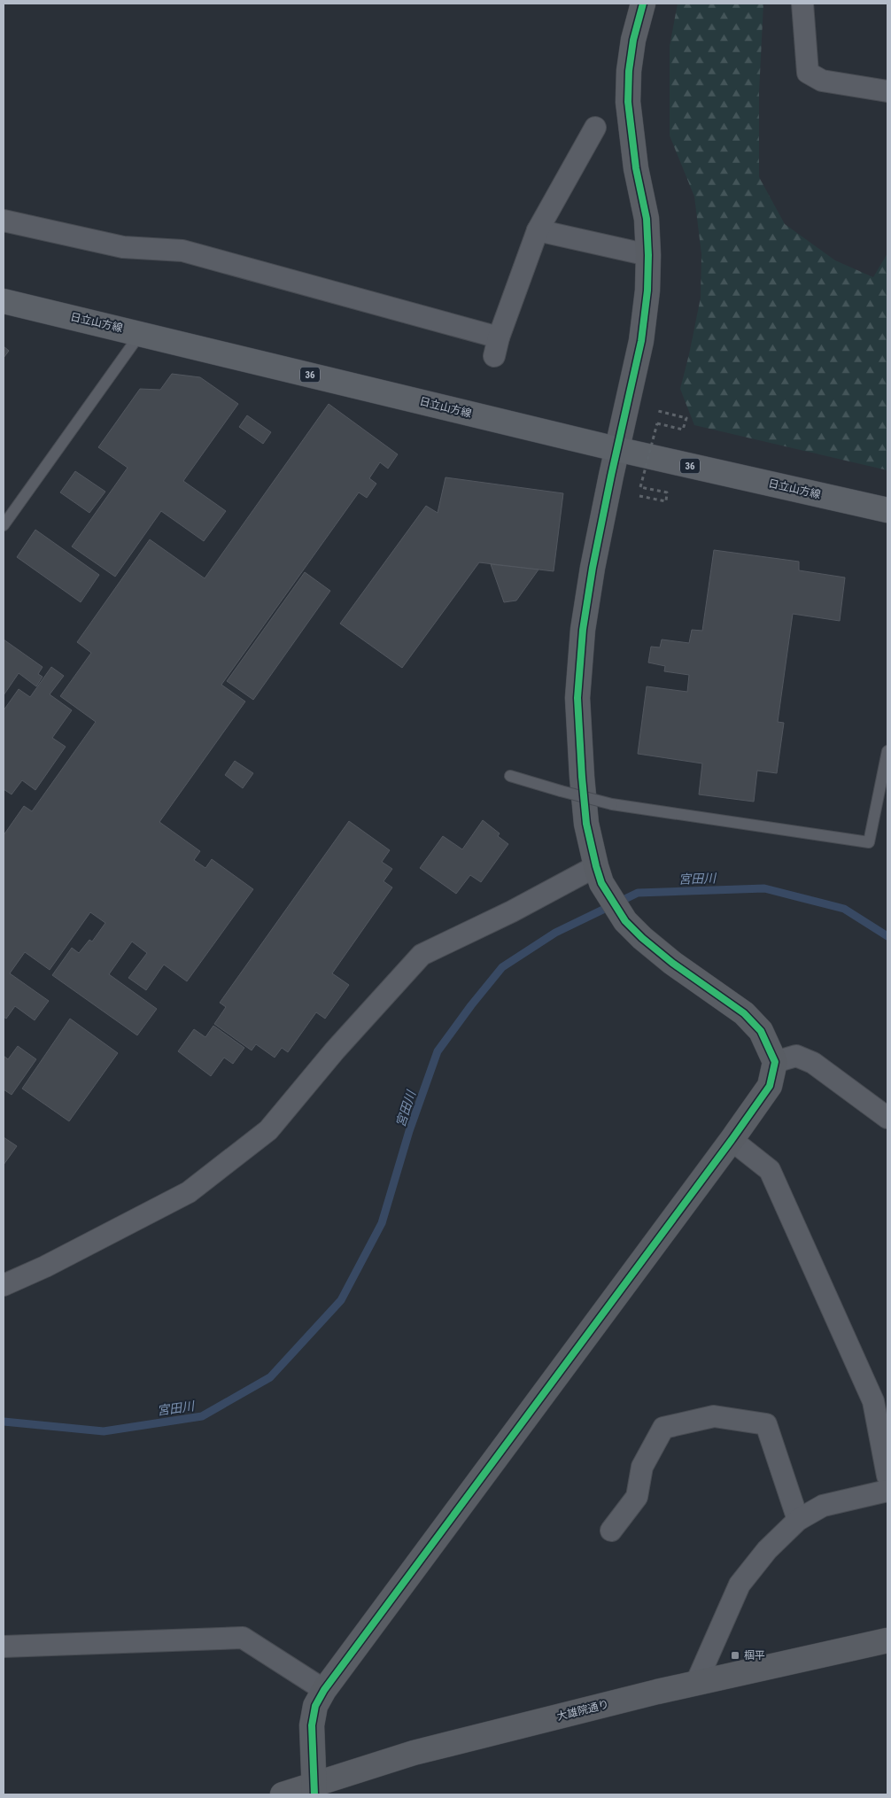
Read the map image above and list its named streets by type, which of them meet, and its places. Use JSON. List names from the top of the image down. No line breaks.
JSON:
{"streets":{"main road":["日立山方線","36"],"street":["大雄院通り"]},"water":["宮田川"],"places":{"transit":["椢平"]}}
